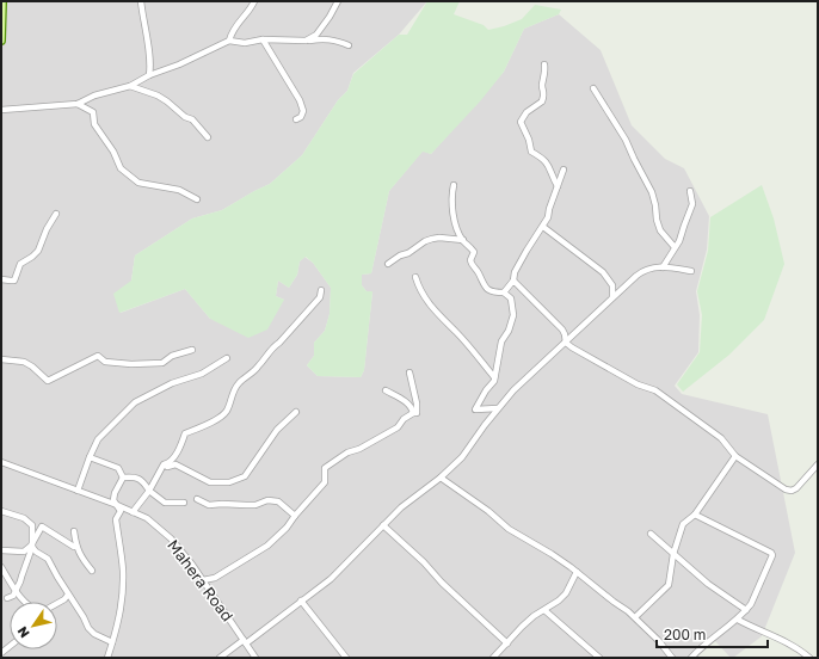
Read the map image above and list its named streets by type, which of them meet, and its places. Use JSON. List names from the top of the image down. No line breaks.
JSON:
{"streets":{"street":["Mahera Road"]},"scale_bar":"200 m","north":"bottom left"}
